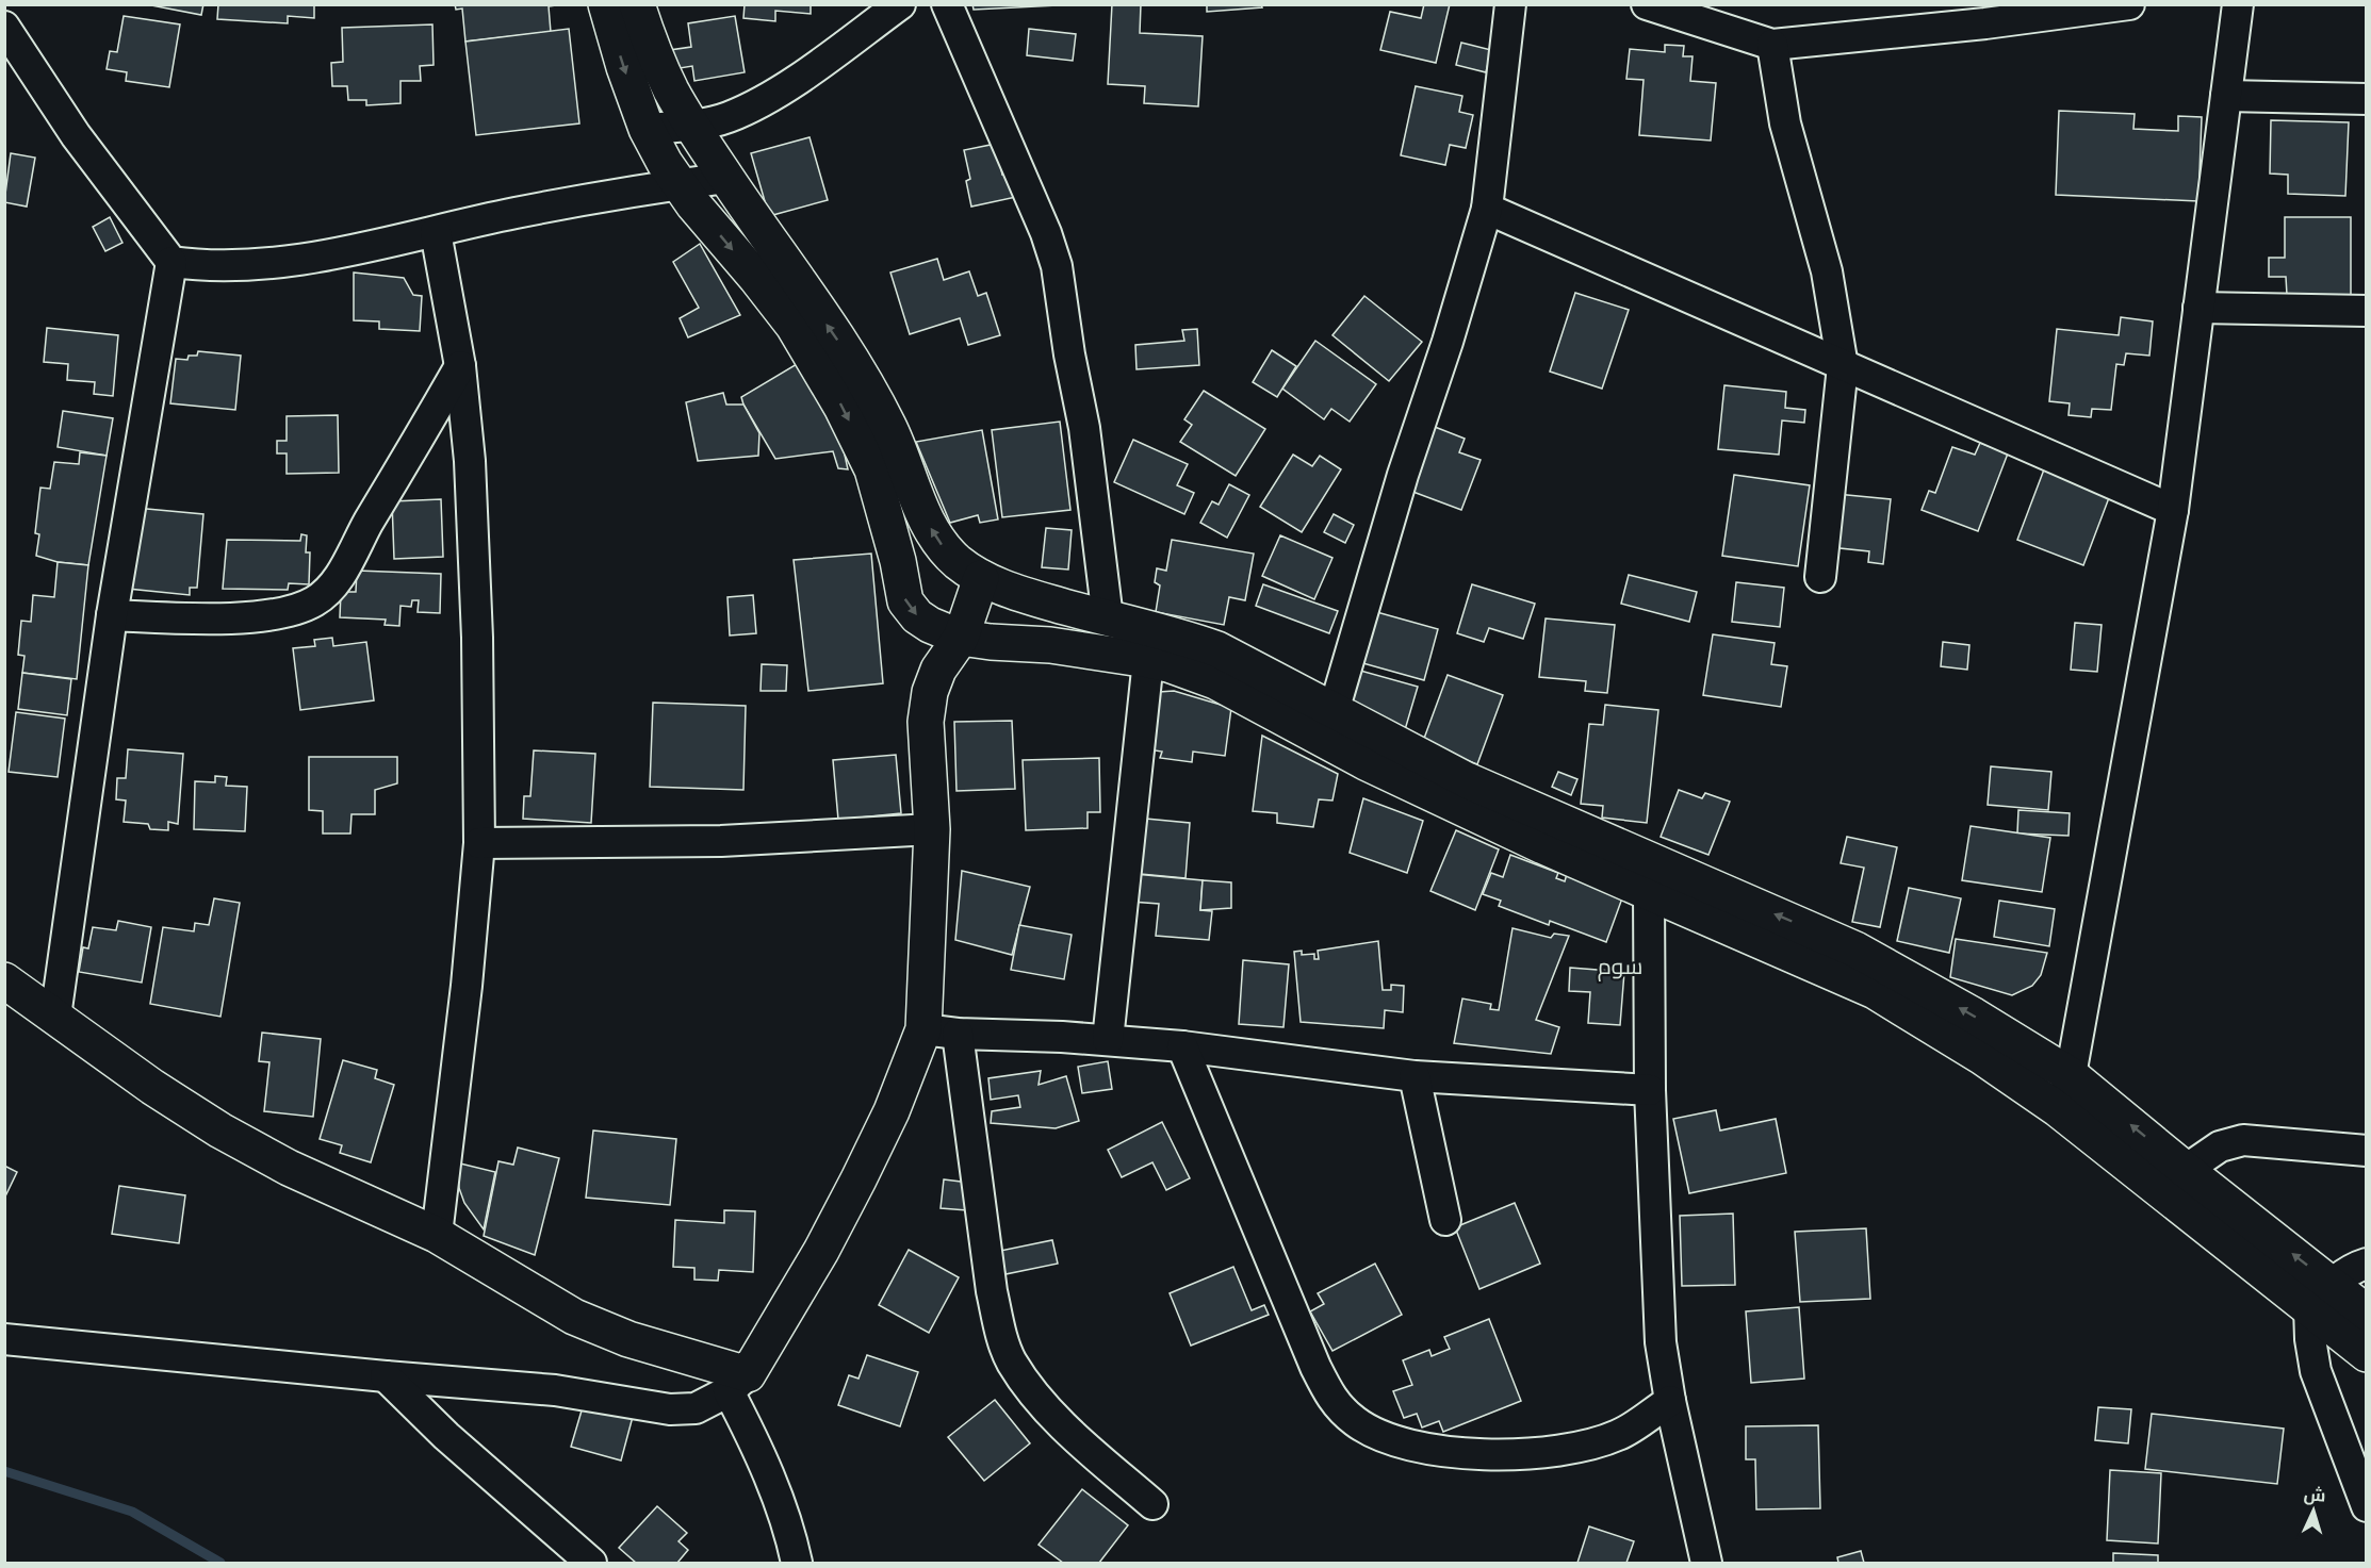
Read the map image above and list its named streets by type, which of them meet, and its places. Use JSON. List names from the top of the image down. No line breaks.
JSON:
{"districts":["سوم"],"north":"top"}
